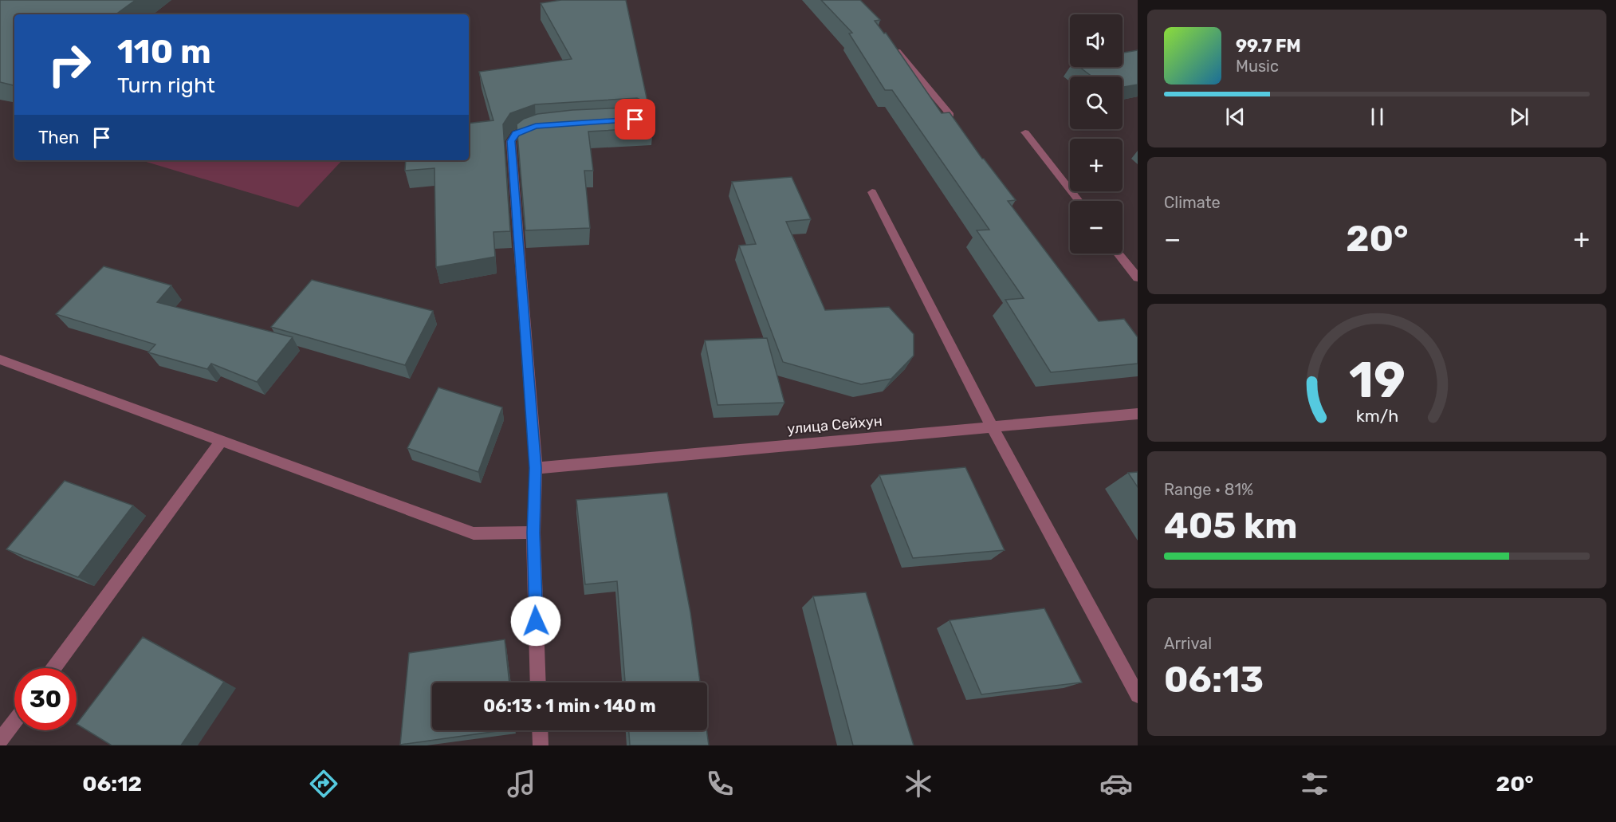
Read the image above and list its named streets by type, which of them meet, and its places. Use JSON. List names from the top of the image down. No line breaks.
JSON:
{"streets":{"street":["улица Сейхун"]},"page":{"map_buttons":["+","−"],"turn":["110 m","Turn right"],"song":["99.7 FM","Music"],"then":"Then","tile":["Climate",["Range · 81%","405 km"],["Arrival","06:13"]],"heat":["−","20°","+"],"limit":"30","trip":"06:13 · 1 min · 140 m","tabs":["06:12","20°"],"gauge":["19","km/h"]}}
